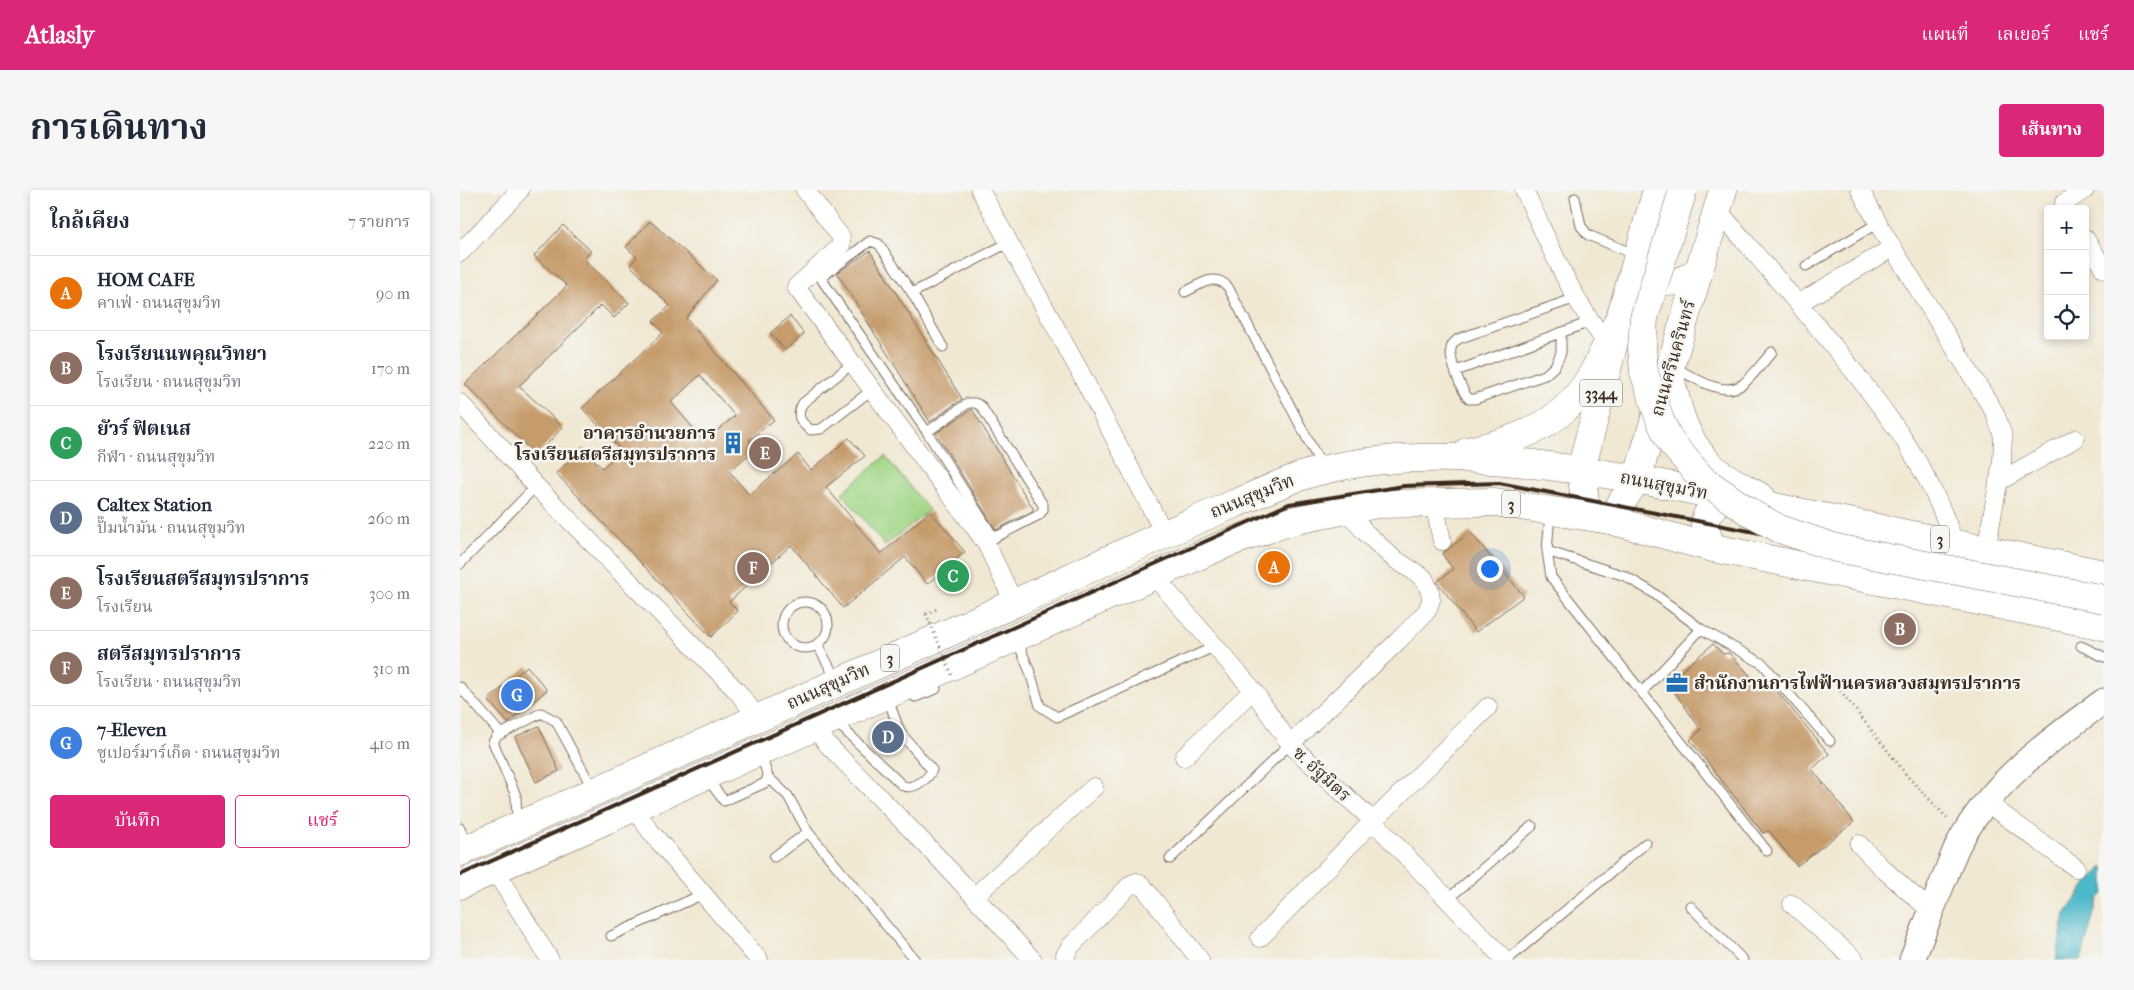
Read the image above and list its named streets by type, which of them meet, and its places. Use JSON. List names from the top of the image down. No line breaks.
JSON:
{"streets":{"main road":["ถนนศรีนครินทร์","3344","ถนนสุขุมวิท","3"],"street":["ซ. อัฐมิตร"]},"crossings":[["ถนนศรีนครินทร์","3344"],["ถนนศรีนครินทร์","ถนนสุขุมวิท"],["3344","ถนนสุขุมวิท"],["ถนนสุขุมวิท","ซ. อัฐมิตร"]],"places":{"building":["อาคารอำนวยการ โรงเรียนสตรีสมุทรปราการ"],"office":["สำนักงานการไฟฟ้านครหลวงสมุทรปราการ"]},"page":{"header":"Atlasly","nav":["แผนที่","เลเยอร์","แชร์"],"title":"การเดินทาง","buttons":["เส้นทาง",["บันทึก","แชร์"]],"heading":["ใกล้เคียง","7 รายการ"],"map_buttons":["+","−"],"list":[{"mark":"A","name":"HOM CAFE","note":"คาเฟ่ · ถนนสุขุมวิท","value":"90 m"},{"mark":"B","name":"โรงเรียนนพคุณวิทยา","note":"โรงเรียน · ถนนสุขุมวิท","value":"170 m"},{"mark":"C","name":"ยัวร์ ฟิตเนส","note":"กีฬา · ถนนสุขุมวิท","value":"220 m"},{"mark":"D","name":"Caltex Station","note":"ปั๊มน้ำมัน · ถนนสุขุมวิท","value":"260 m"},{"mark":"E","name":"โรงเรียนสตรีสมุทรปราการ","note":"โรงเรียน","value":"300 m"},{"mark":"F","name":"สตรีสมุทรปราการ","note":"โรงเรียน · ถนนสุขุมวิท","value":"310 m"},{"mark":"G","name":"7-Eleven","note":"ซูเปอร์มาร์เก็ต · ถนนสุขุมวิท","value":"410 m"}],"pins":["E","A","F","C","B","G","D"]}}
